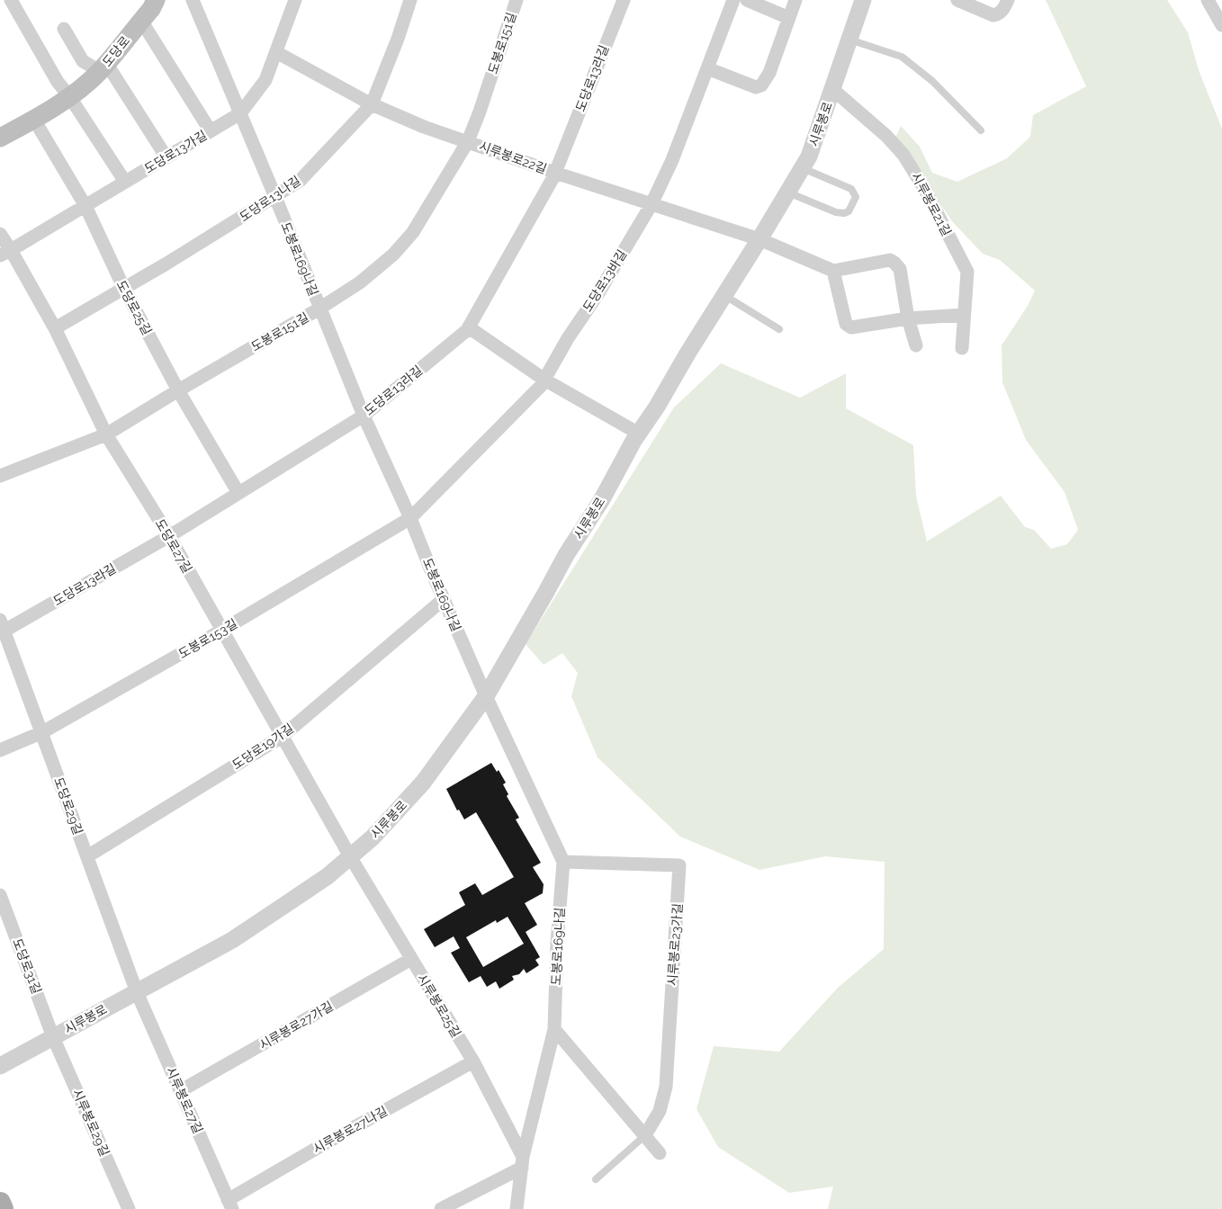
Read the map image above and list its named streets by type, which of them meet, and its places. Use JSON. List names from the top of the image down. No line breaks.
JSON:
{"streets":{"main road":["도당로"],"street":["도봉로151길","도당로13라길","시루봉로","도당로13가길","시루봉로22길","도당로13나길","시루봉로21길","도봉로169나길","도당로13바길","도당로25길","도당로27길","도봉로153길","도당로19가길","도당로29길","시루봉로23가길","도당로31길","시루봉로25길","시루봉로27가길","시루봉로27길","시루봉로29길","시루봉로27나길"]},"crossings":[["도봉로151길","시루봉로22길"],["도봉로151길","도봉로169나길"],["도봉로151길","도당로25길"],["도봉로151길","도당로27길"],["도당로","도당로25길"],["도당로13라길","시루봉로22길"],["도당로13라길","도봉로169나길"],["도당로13라길","도당로25길"],["도당로13라길","도당로27길"],["도당로13라길","도당로29길"],["시루봉로","시루봉로22길"],["시루봉로","시루봉로21길"],["시루봉로","도봉로169나길"],["시루봉로","도당로27길"],["시루봉로","도당로29길"],["시루봉로","도당로31길"],["시루봉로","시루봉로25길"],["시루봉로","시루봉로27길"],["시루봉로","시루봉로29길"],["도당로13가길","시루봉로22길"],["도당로13가길","도봉로169나길"],["도당로13가길","도당로25길"],["도당로13가길","도당로27길"],["시루봉로22길","도당로13나길"],["시루봉로22길","도당로13바길"],["도당로13나길","도봉로169나길"],["도당로13나길","도당로25길"],["도당로13나길","도당로27길"],["도봉로169나길","도당로13바길"],["도봉로169나길","도봉로153길"],["도봉로169나길","도당로19가길"],["도봉로169나길","시루봉로23가길"],["도봉로169나길","시루봉로25길"],["도당로13바길","도봉로153길"],["도당로27길","도봉로153길"],["도당로27길","도당로19가길"],["도당로27길","시루봉로25길"],["도봉로153길","도당로29길"],["도당로19가길","도당로29길"],["도당로29길","시루봉로27길"],["도당로31길","시루봉로29길"],["시루봉로25길","시루봉로27가길"],["시루봉로25길","시루봉로27나길"],["시루봉로27가길","시루봉로27길"],["시루봉로27길","시루봉로27나길"]]}
